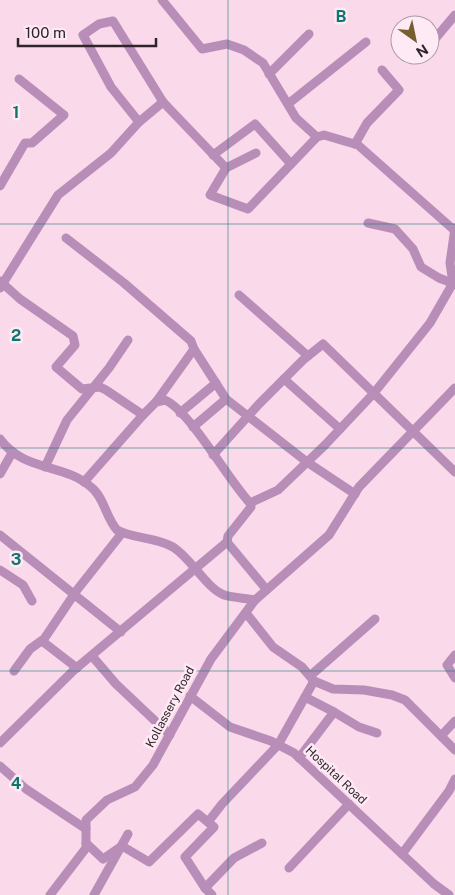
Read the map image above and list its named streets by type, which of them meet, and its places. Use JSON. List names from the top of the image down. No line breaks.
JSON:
{"streets":{"street":["Kollassery Road","Hospital Road"]},"crossings":[["Kollassery Road","Hospital Road"]],"scale_bar":"100 m","north":"bottom right","grid":{"columns":["B"],"rows":["1","2","3","4"]}}
